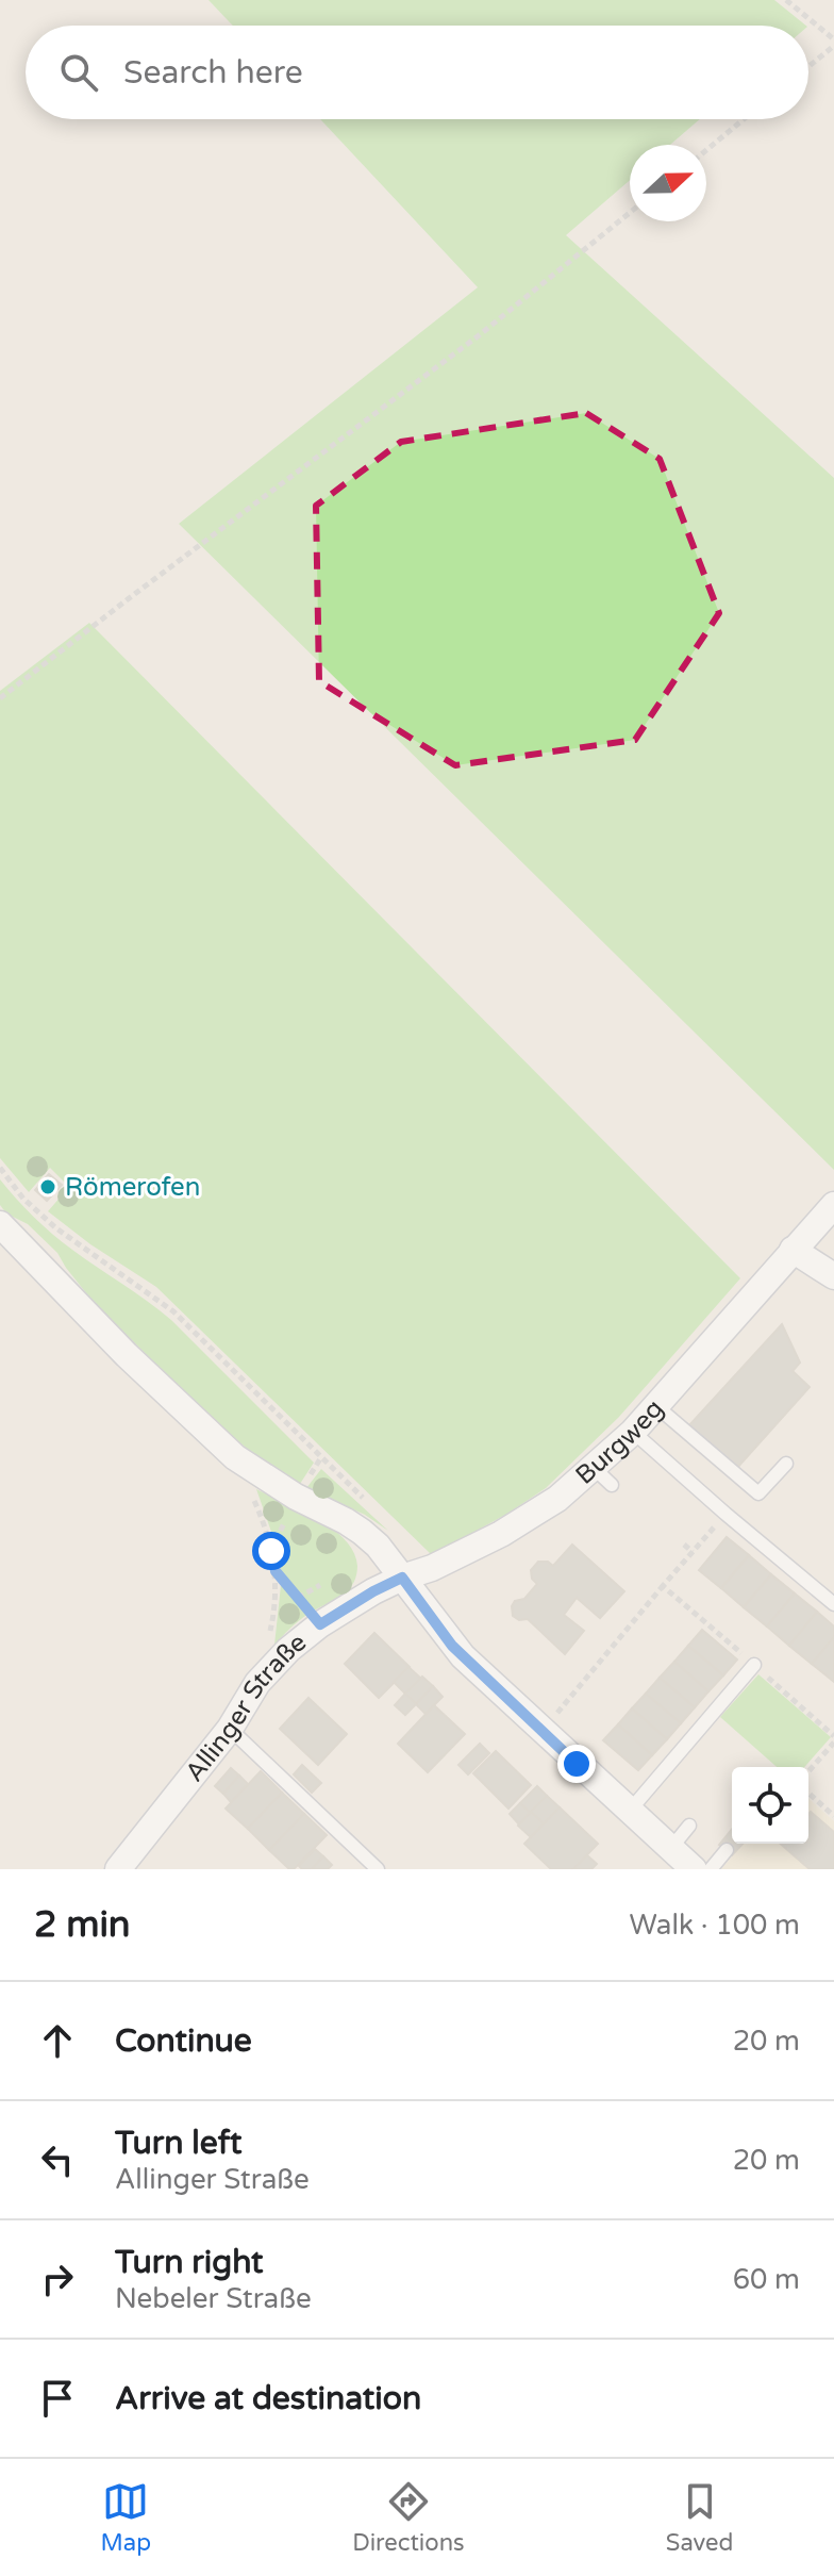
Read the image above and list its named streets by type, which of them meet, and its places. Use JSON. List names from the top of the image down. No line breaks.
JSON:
{"streets":{"street":["Burgweg","Allinger Straße"]},"crossings":[["Burgweg","Allinger Straße"]],"places":["Römerofen"],"north":"right","page":{"search":"Search here","heading":["2 min","Walk · 100 m"],"list":[["Continue","20 m"],["Turn left","Allinger Straße","20 m"],["Turn right","Nebeler Straße","60 m"],"Arrive at destination"],"nav":["Map","Directions","Saved"]}}
